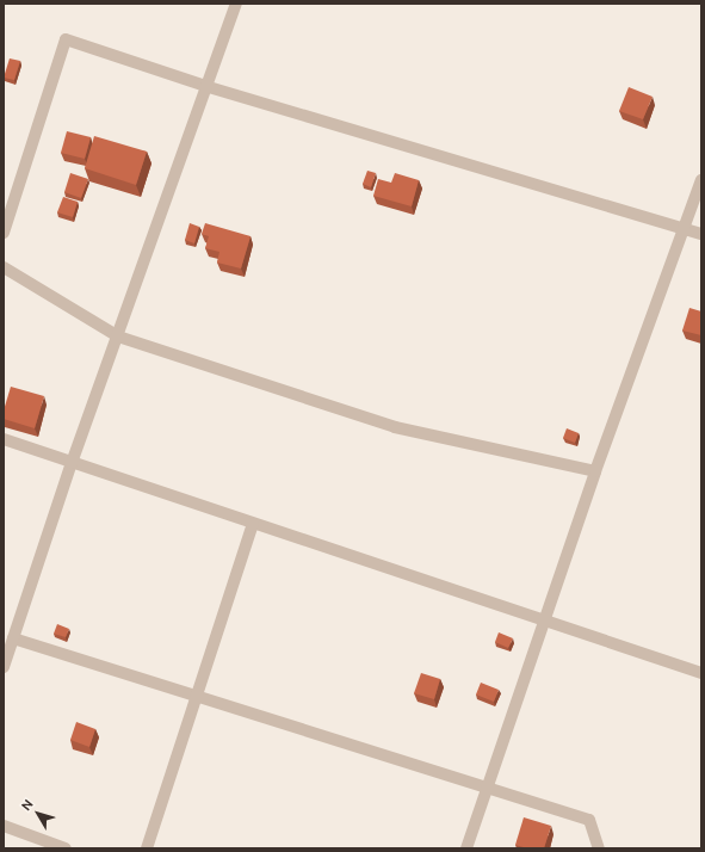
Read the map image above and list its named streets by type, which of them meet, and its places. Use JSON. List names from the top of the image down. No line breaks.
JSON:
{"north":"top left"}
